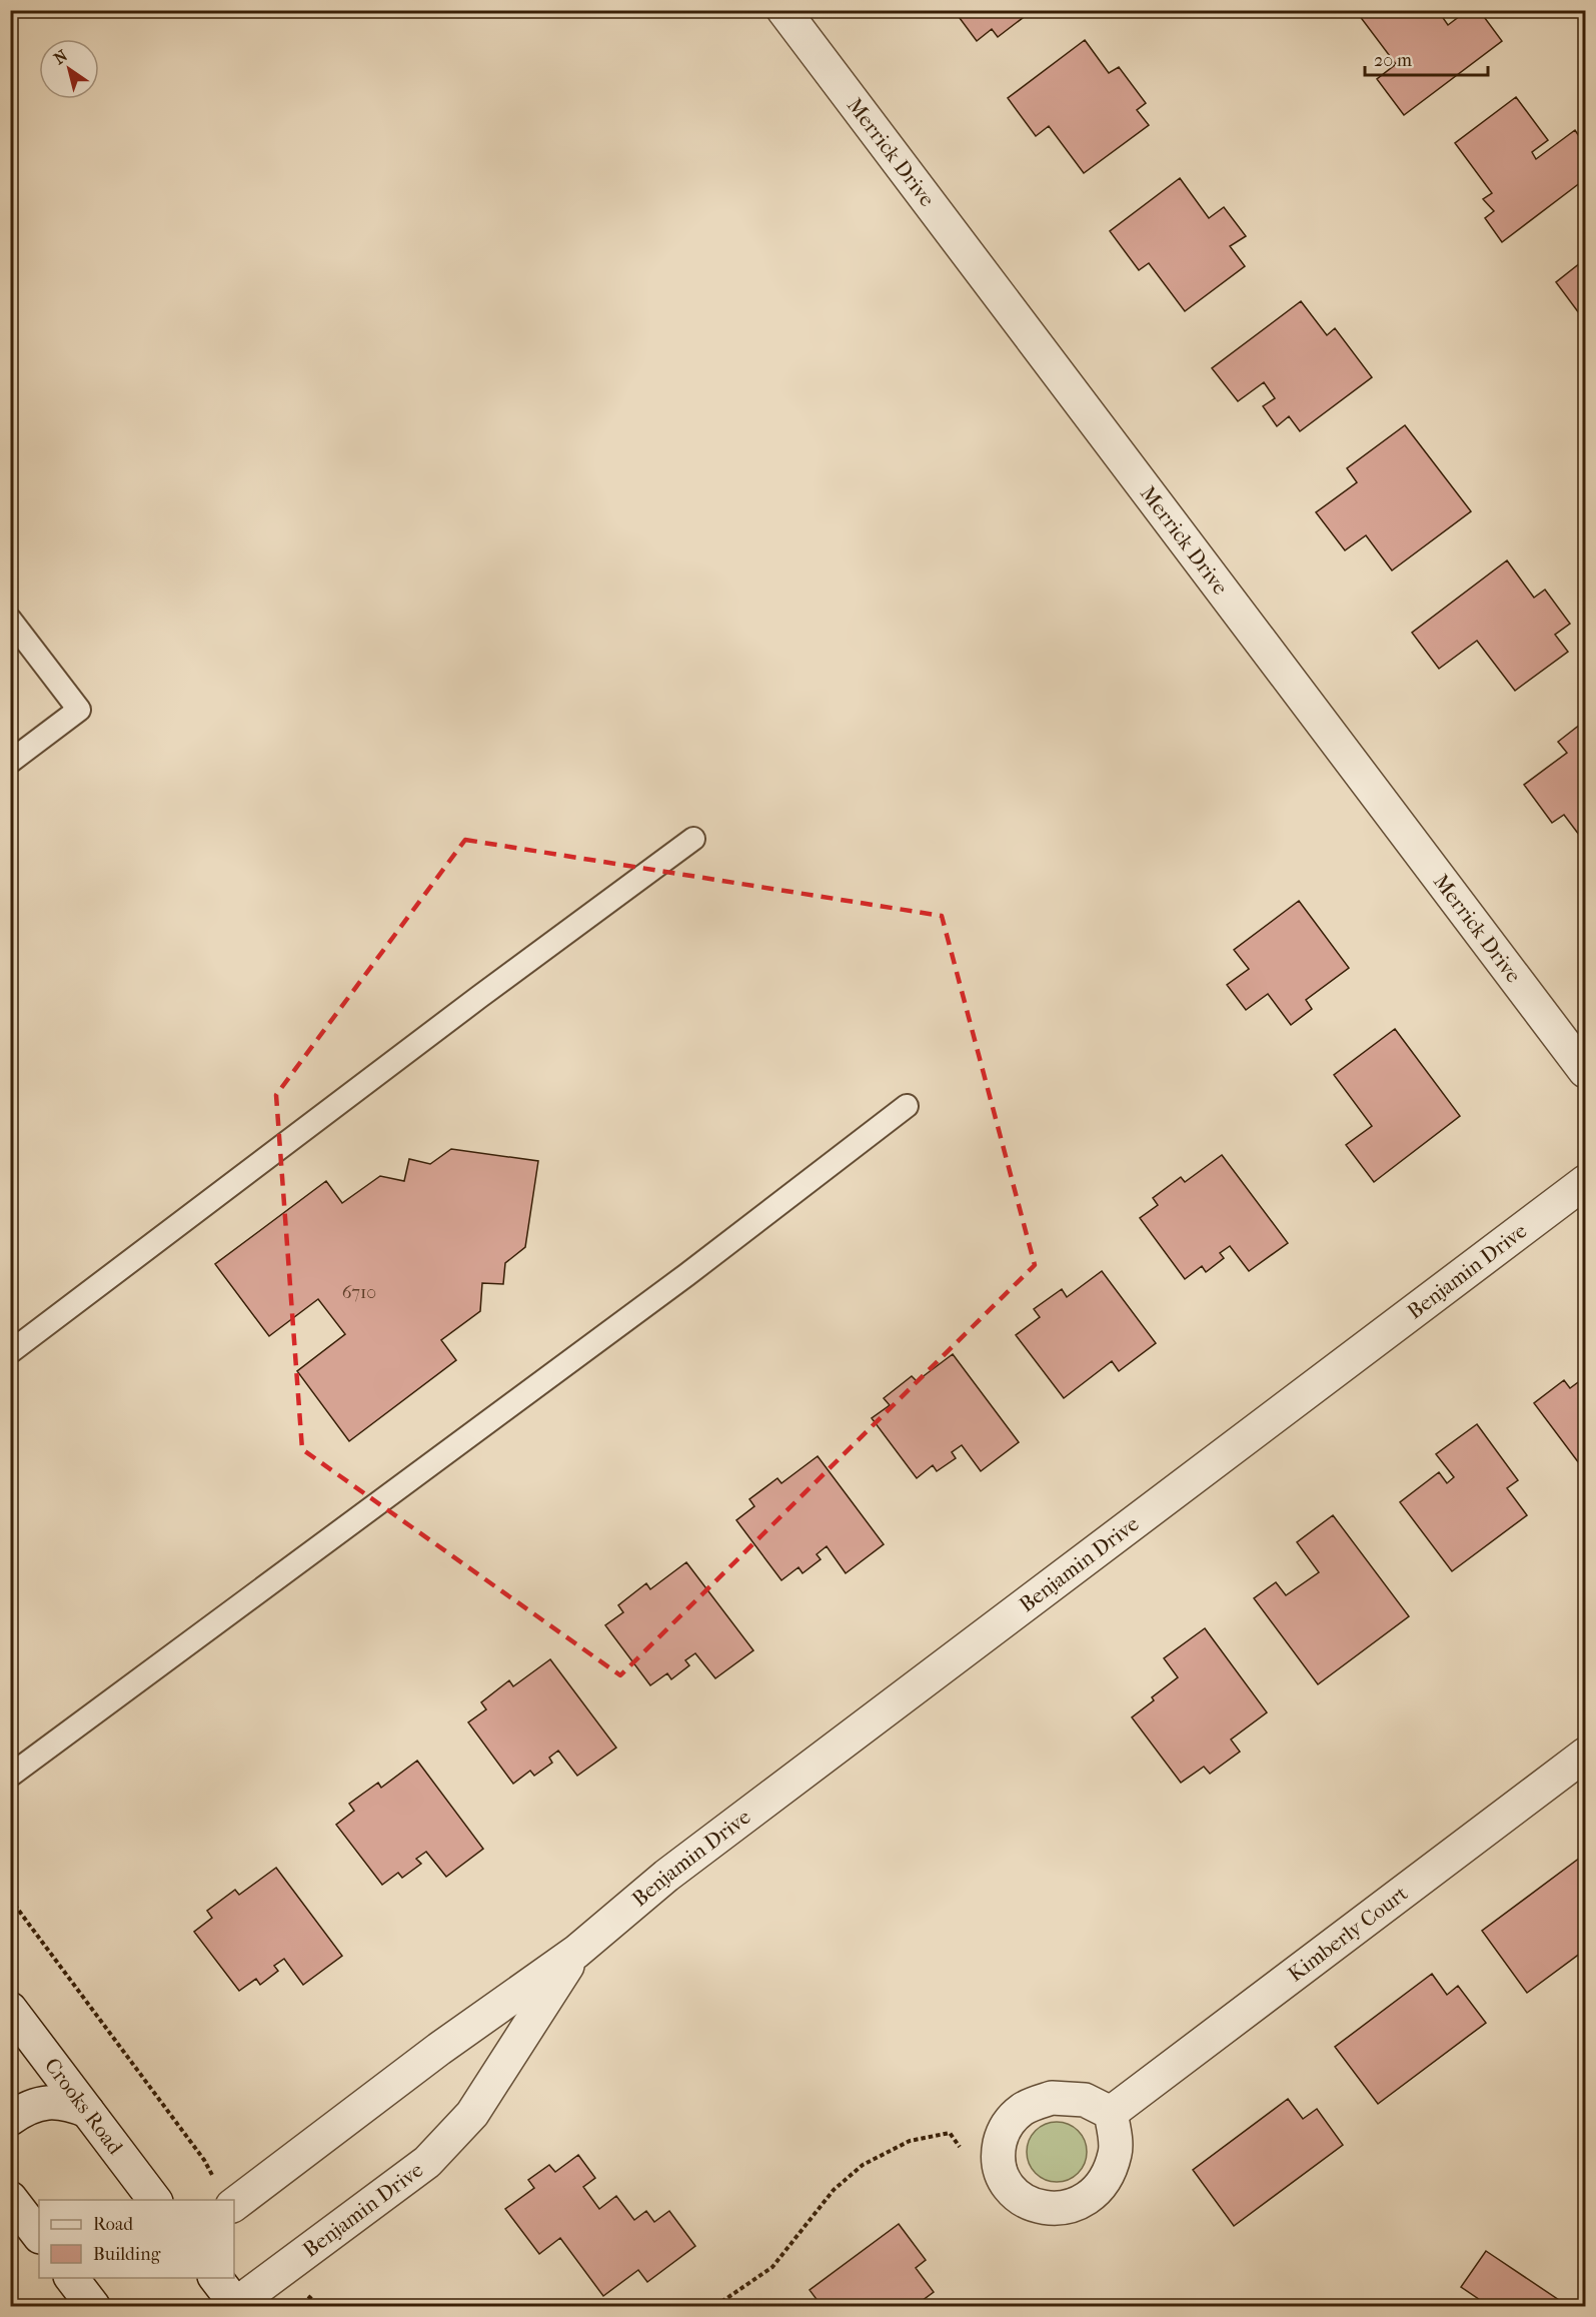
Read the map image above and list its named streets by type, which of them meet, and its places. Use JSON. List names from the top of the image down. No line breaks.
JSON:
{"streets":{"street":["Merrick Drive","Benjamin Drive","Kimberly Court","Crooks Road"]},"house_numbers":["6710"],"legend":["Road","Building"],"scale_bar":"20 m","north":"top left"}
